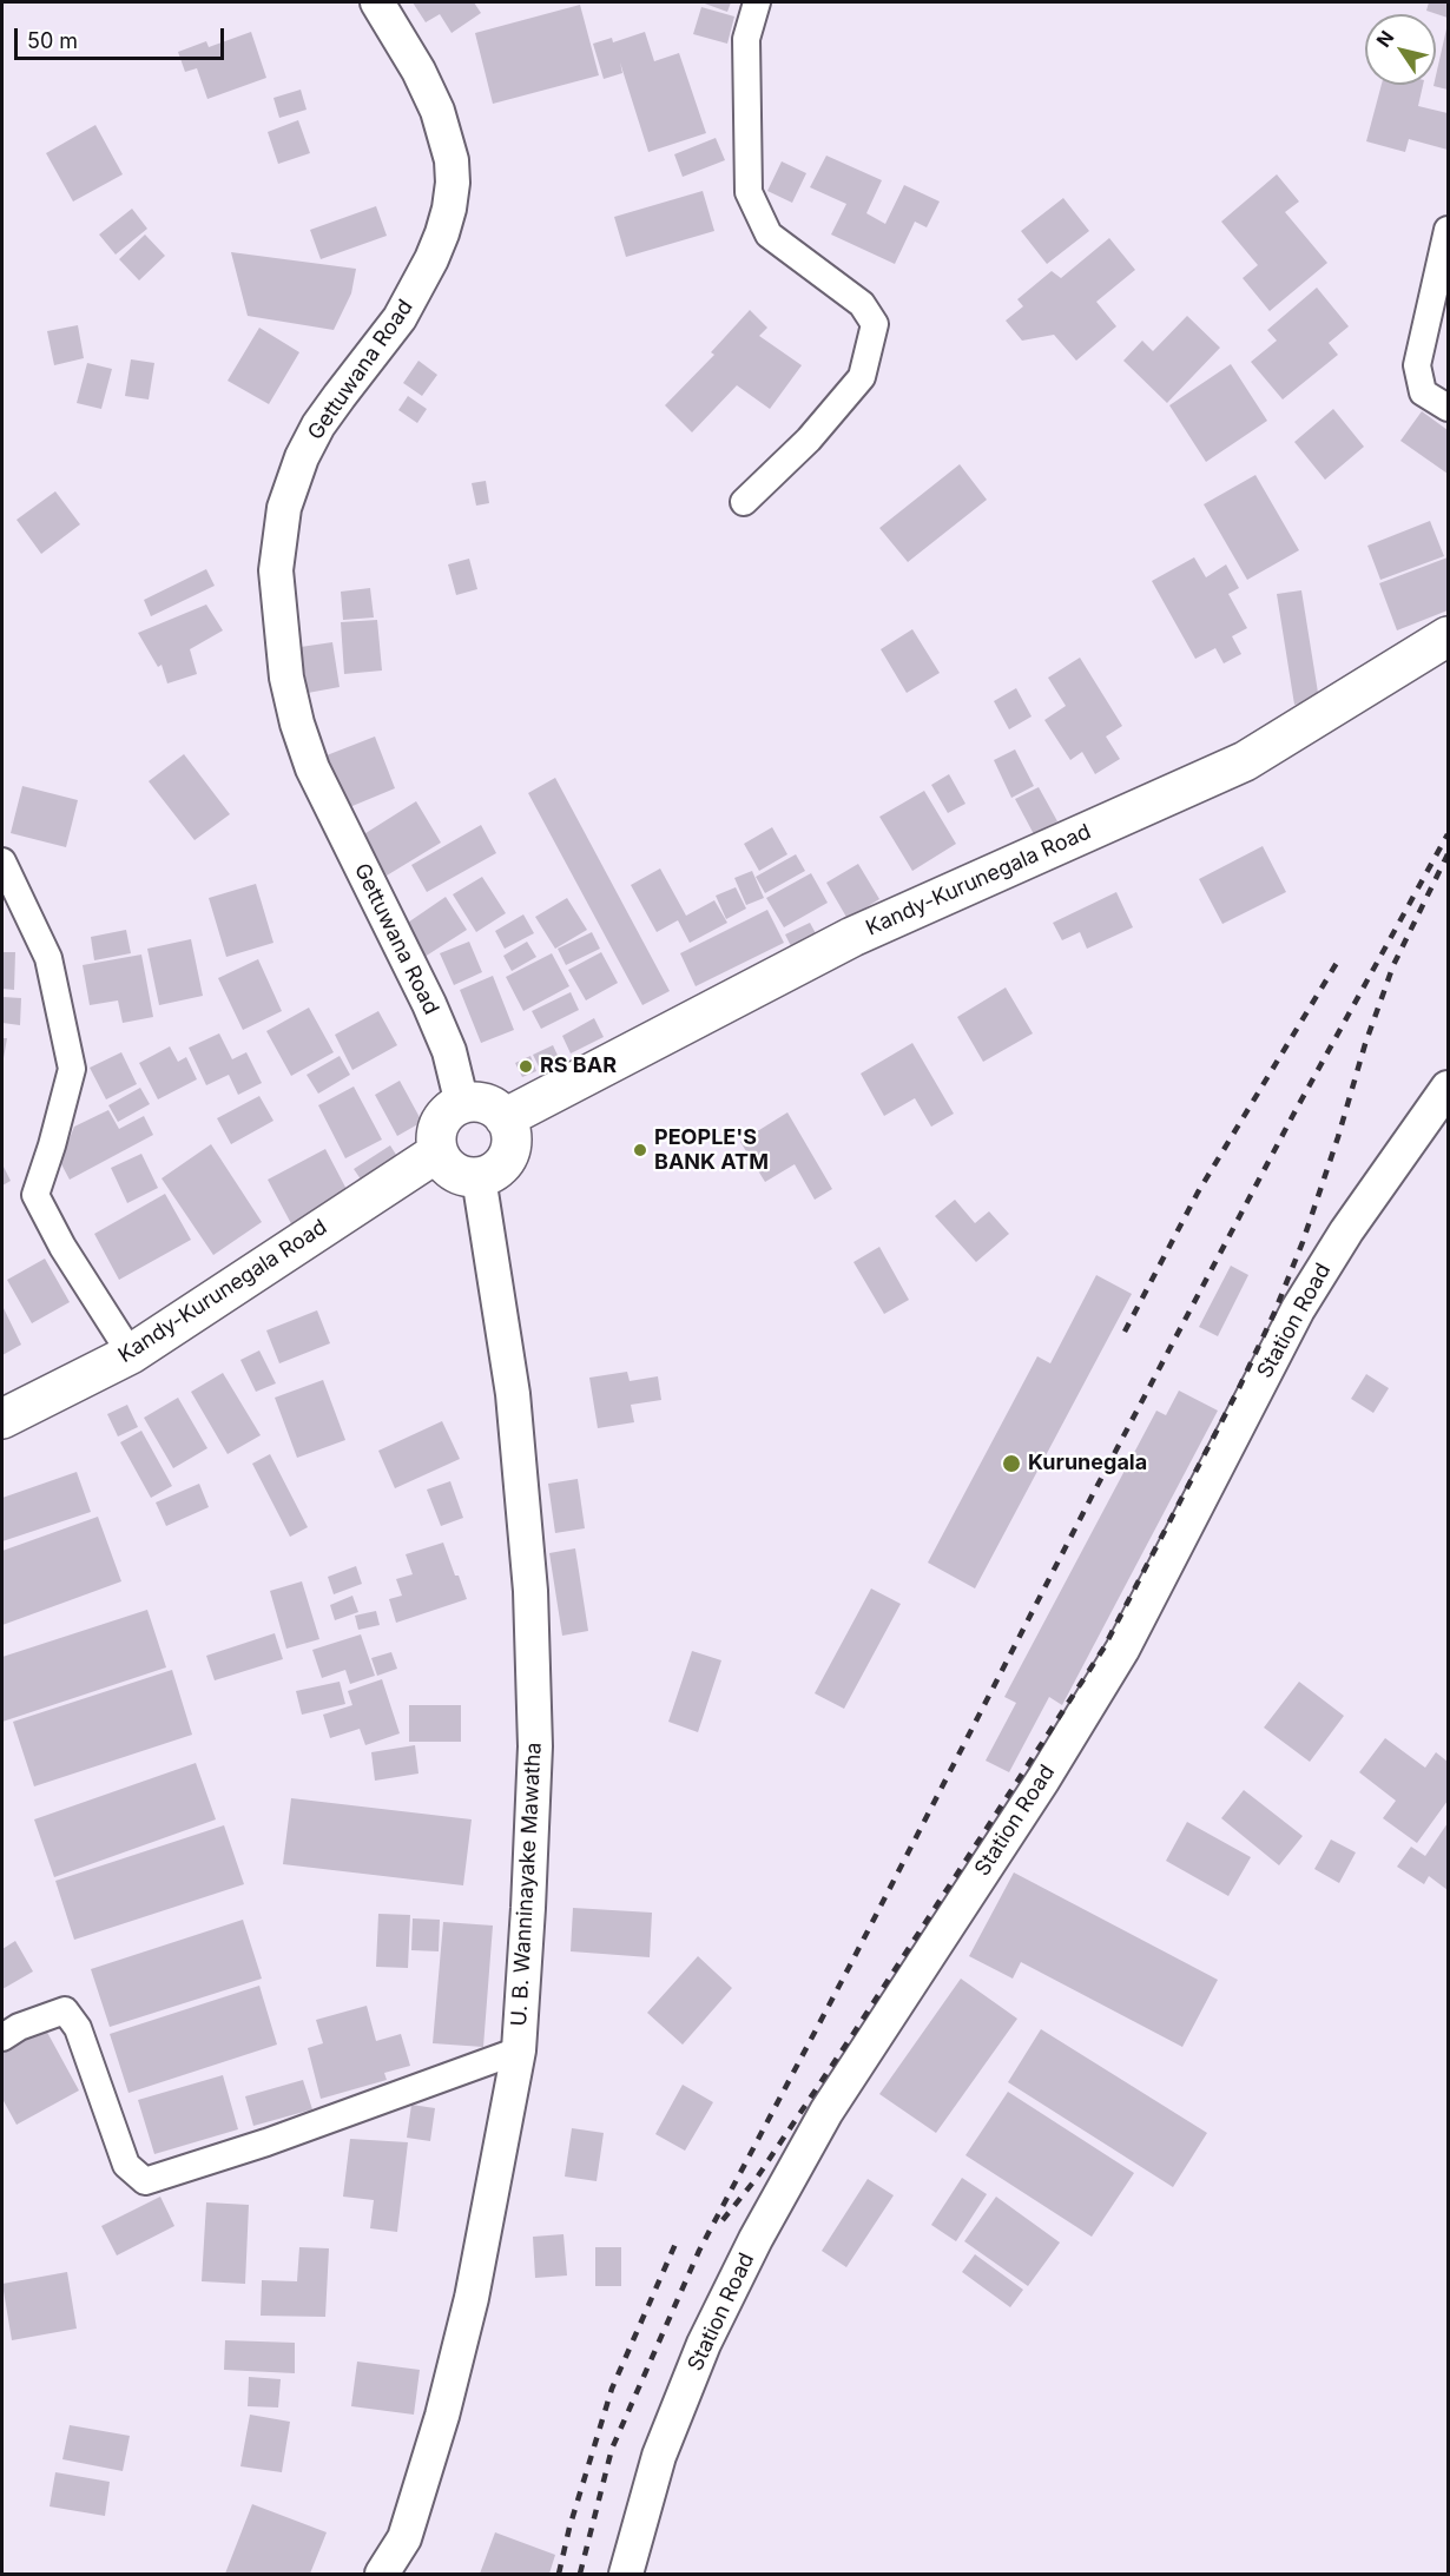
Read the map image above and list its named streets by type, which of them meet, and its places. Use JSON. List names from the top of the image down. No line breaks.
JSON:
{"streets":{"highway":["Kandy-Kurunegala Road"],"main road":["Gettuwana Road","Station Road","U. B. Wanninayake Mawatha"]},"crossings":[["Gettuwana Road","Kandy-Kurunegala Road"],["Gettuwana Road","U. B. Wanninayake Mawatha"],["Kandy-Kurunegala Road","U. B. Wanninayake Mawatha"]],"places":["RS BAR","PEOPLE'S BANK ATM","Kurunegala"],"scale_bar":"50 m","north":"top left"}
